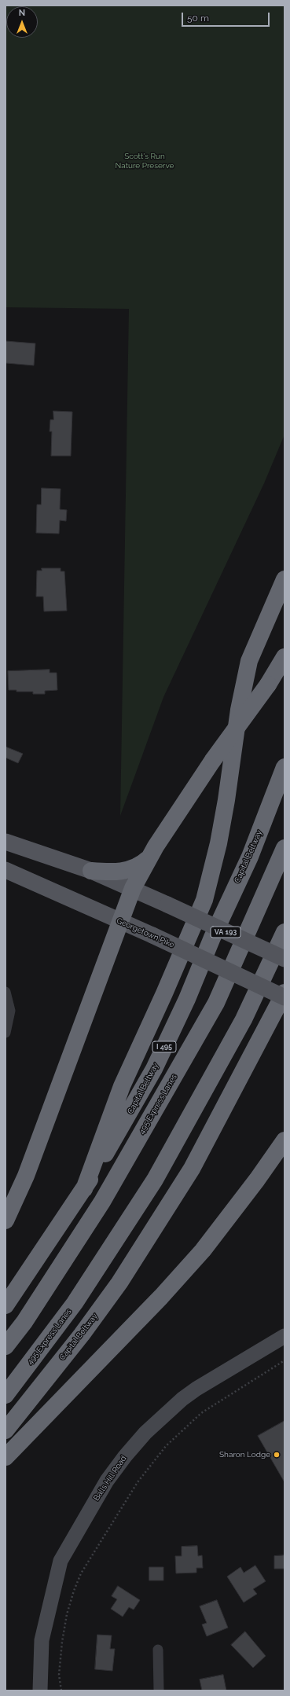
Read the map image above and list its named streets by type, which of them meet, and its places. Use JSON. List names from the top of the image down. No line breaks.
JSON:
{"streets":{"highway":["Capital Beltway","I 495","495 Express Lanes"],"main road":["VA 193","Georgetown Pike"],"street":["Balls Hill Road"]},"parks":["Scott's Run Nature Preserve"],"places":["Sharon Lodge"],"scale_bar":"50 m","north":"top"}
